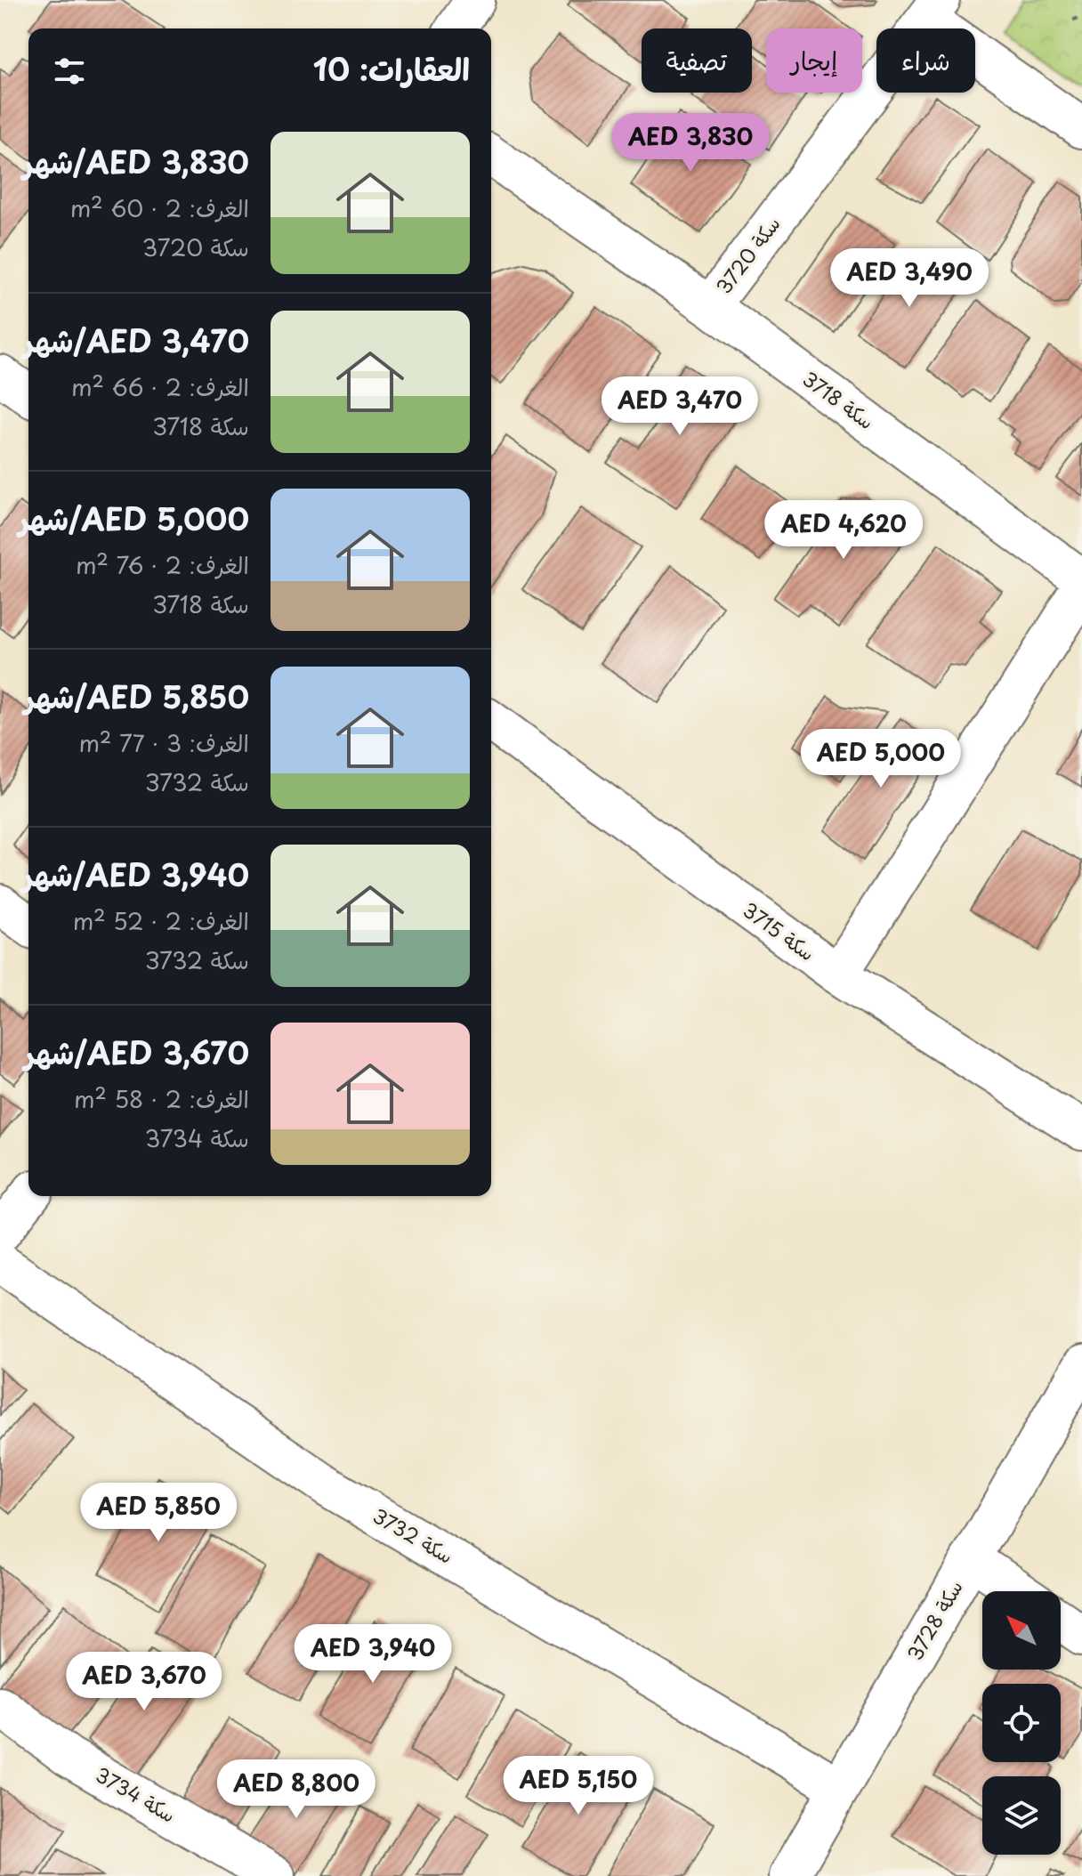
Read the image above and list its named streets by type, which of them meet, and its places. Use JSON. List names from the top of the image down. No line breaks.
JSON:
{"streets":{"street":["سكة 3720","سكة 3718","سكة 3715","سكة 3732","سكة 3728","سكة 3734"]},"crossings":[["سكة 3720","سكة 3718"],["سكة 3732","سكة 3728"]],"north":"top left","page":{"chip":["شراء","إيجار","تصفية"],"heading":"العقارات: 10","price":["AED 3,830","AED 3,490","AED 3,470","AED 4,620","AED 5,000","AED 5,850","AED 3,940","AED 3,670","AED 5,150","AED 8,800"],"list":[{"name":"AED 3,830/شهر","note":"الغرف: 2 · 60 m² · سكة 3720"},{"name":"AED 3,470/شهر","note":"الغرف: 2 · 66 m² · سكة 3718"},{"name":"AED 5,000/شهر","note":"الغرف: 2 · 76 m² · سكة 3718"},{"name":"AED 5,850/شهر","note":"الغرف: 3 · 77 m² · سكة 3732"},{"name":"AED 3,940/شهر","note":"الغرف: 2 · 52 m² · سكة 3732"},{"name":"AED 3,670/شهر","note":"الغرف: 2 · 58 m² · سكة 3734"}]}}
